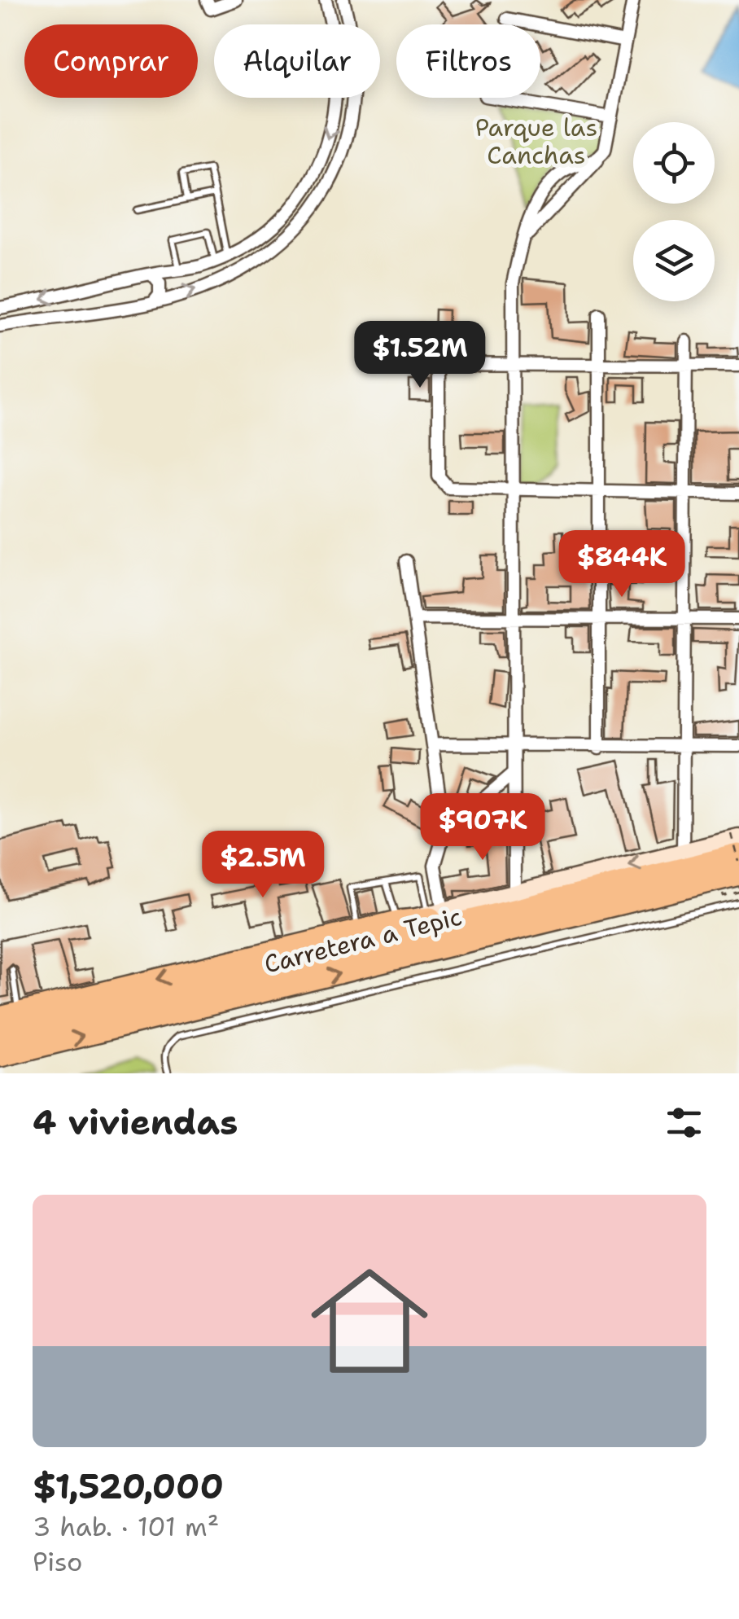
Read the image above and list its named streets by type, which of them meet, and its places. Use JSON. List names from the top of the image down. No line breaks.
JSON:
{"streets":{"highway":["Carretera a Tepic"]},"parks":["Parque las Canchas"],"page":{"chip":["Comprar","Alquilar","Filtros"],"price":["$1.52M","$844K","$907K","$2.5M"],"heading":"4 viviendas","list":[{"name":"$1,520,000","note":"3 hab. · 101 m² · Piso"}]}}
